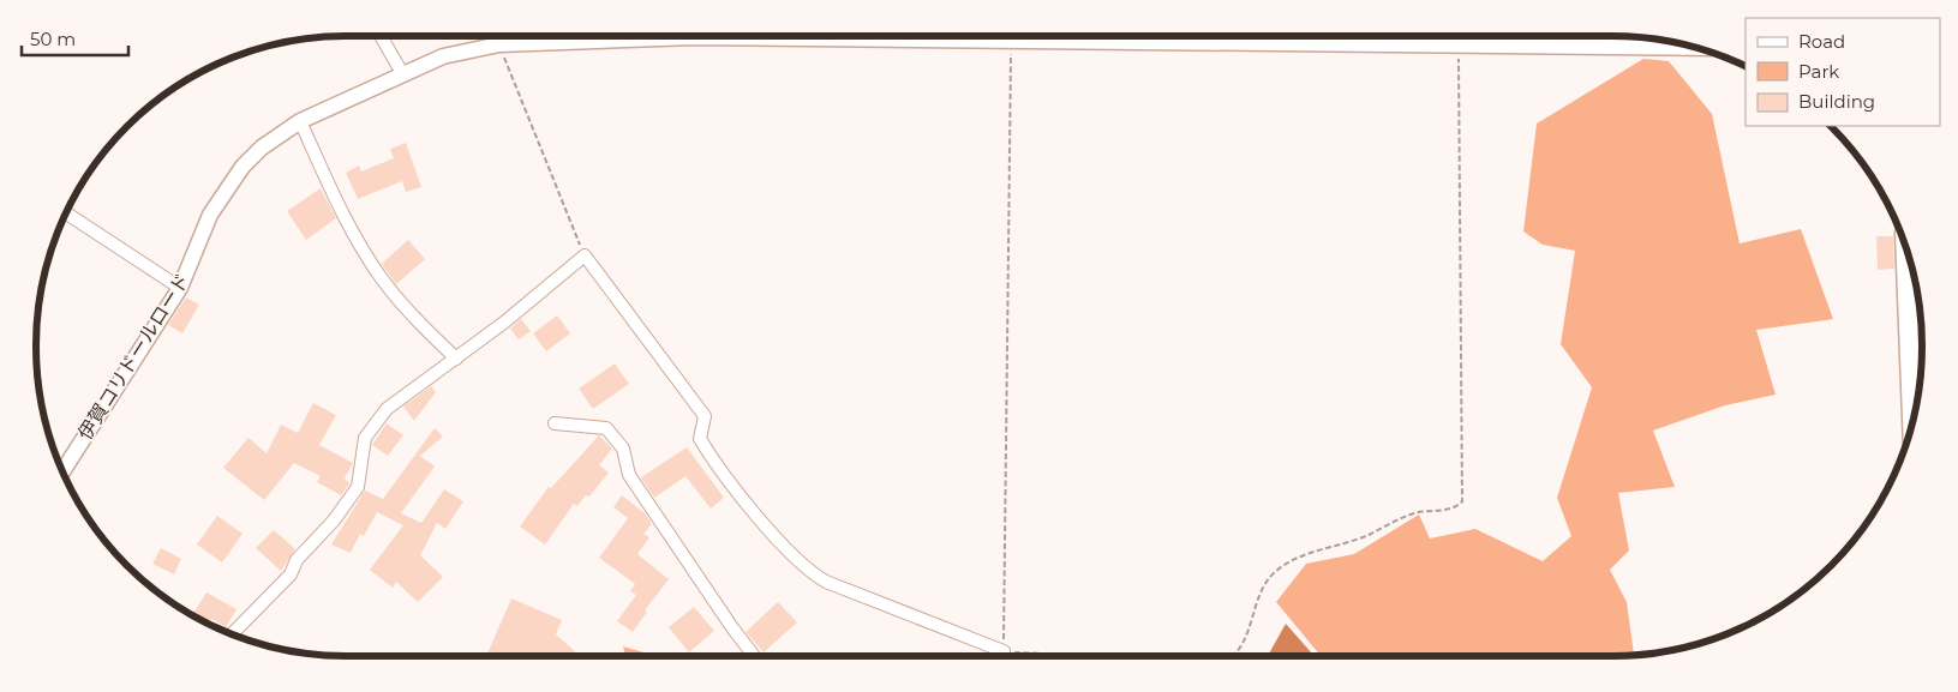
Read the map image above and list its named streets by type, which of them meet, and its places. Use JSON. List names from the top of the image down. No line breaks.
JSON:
{"streets":{"street":["伊賀コリドールロード"]},"legend":["Road","Park","Building"],"scale_bar":"50 m"}
